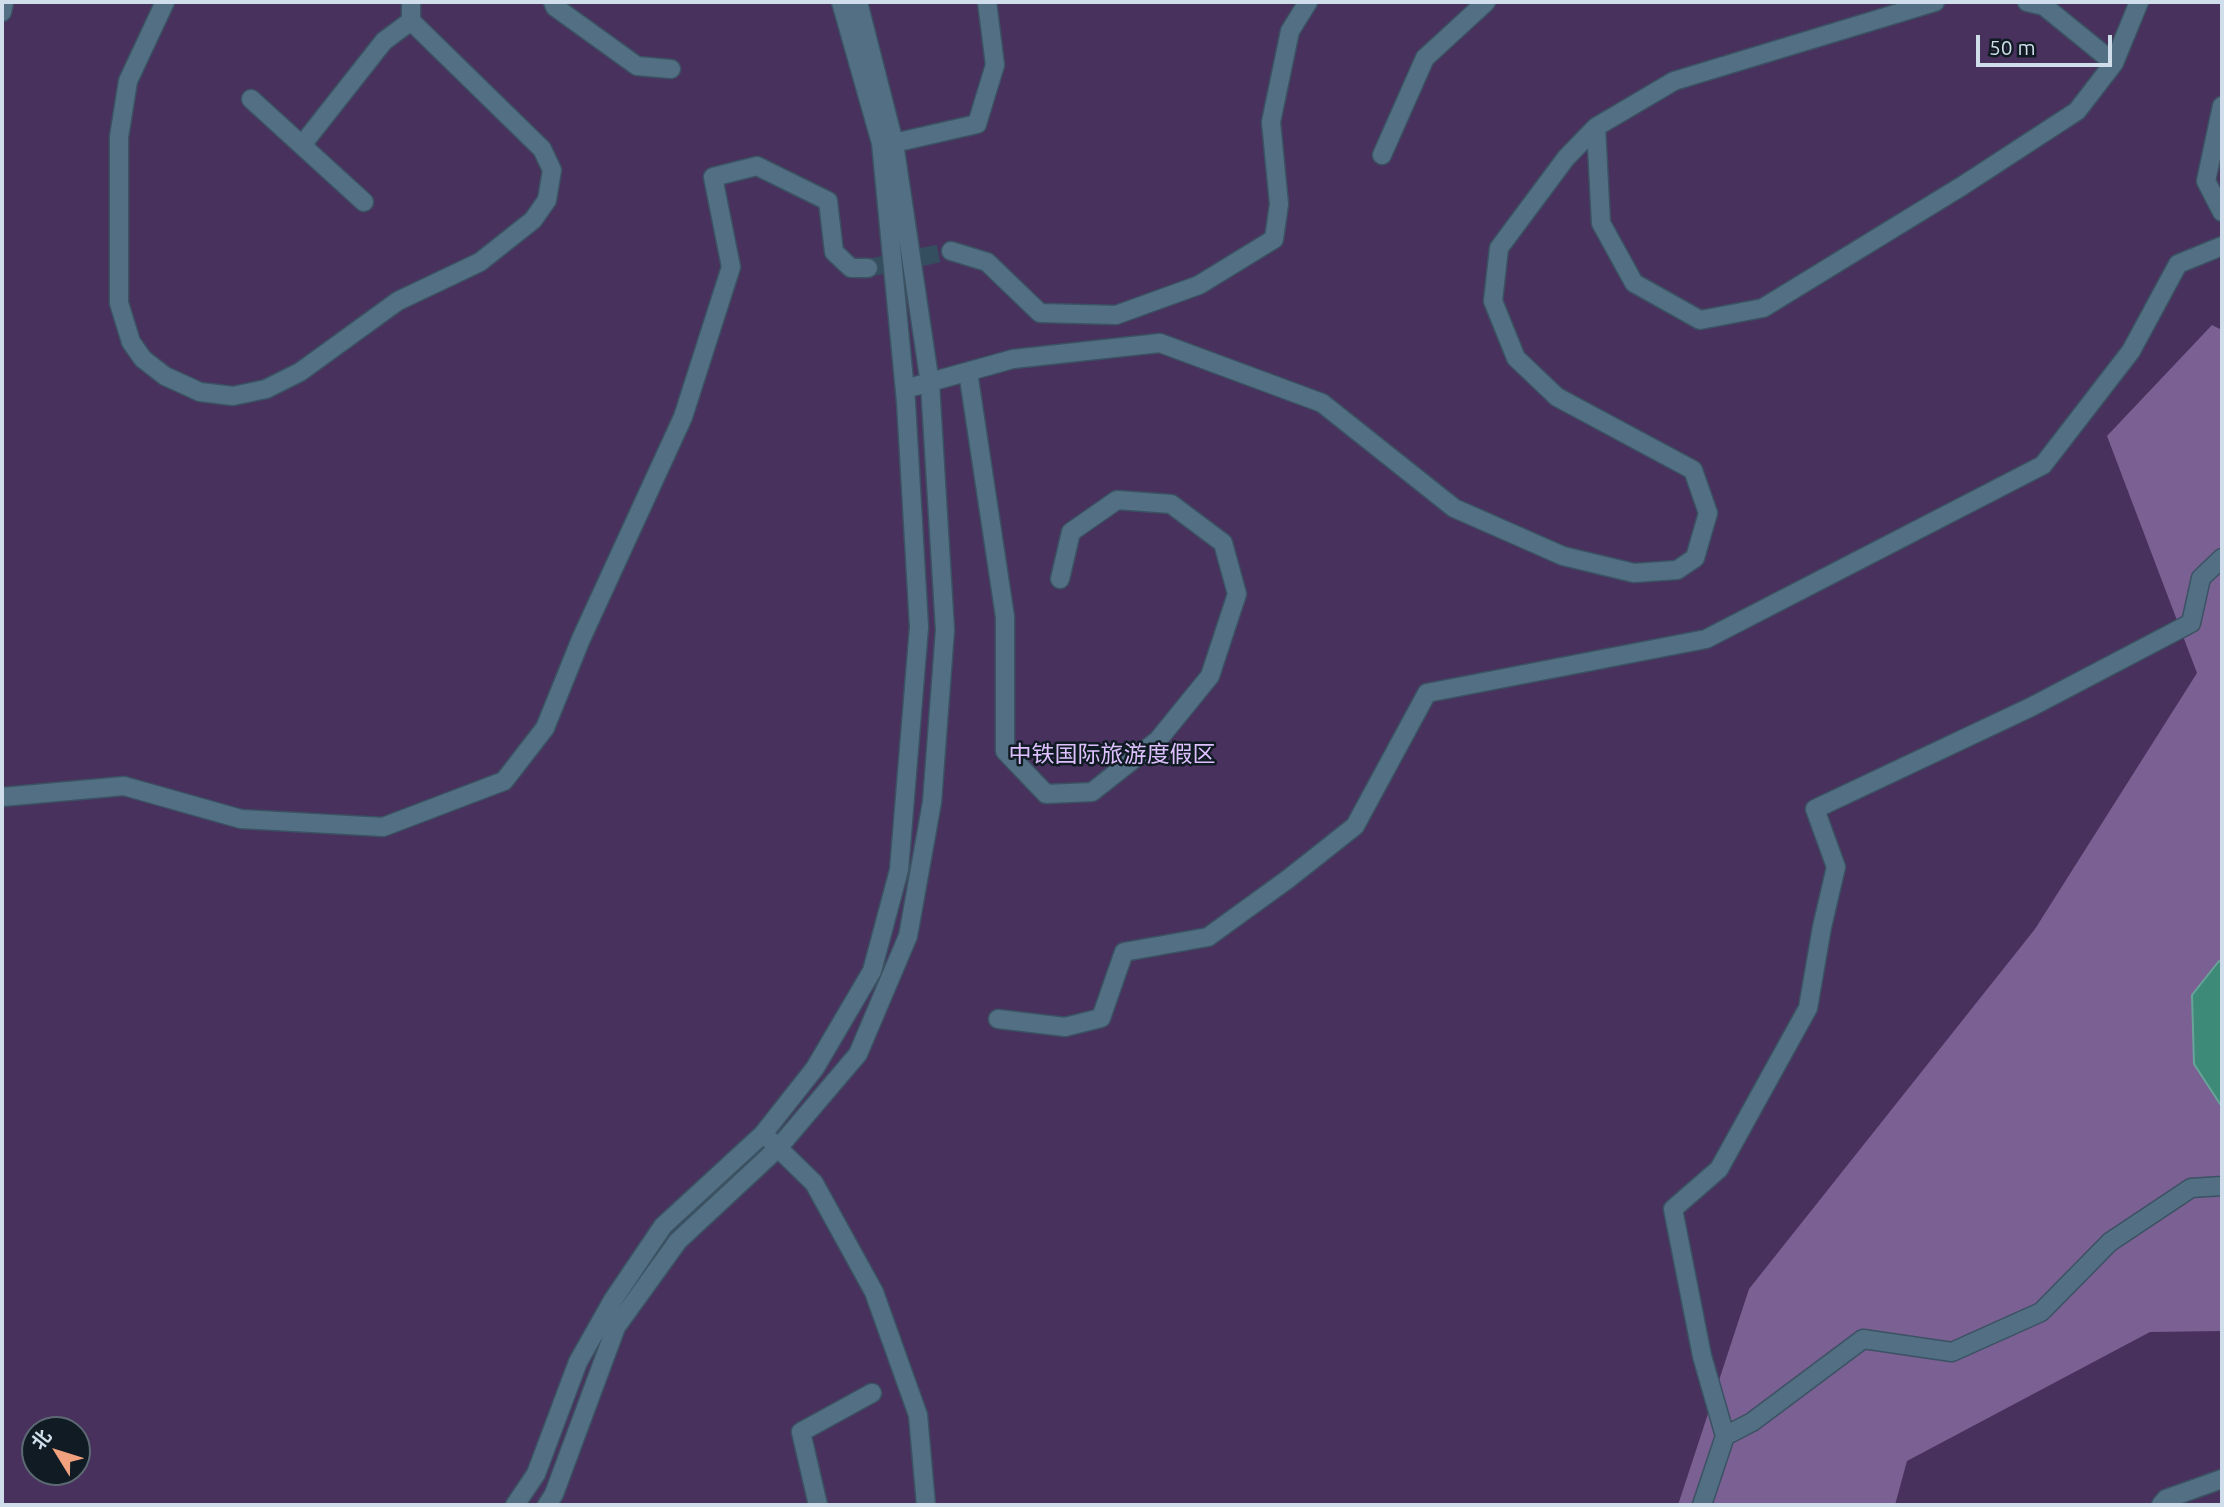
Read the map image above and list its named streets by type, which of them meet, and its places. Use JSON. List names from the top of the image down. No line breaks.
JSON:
{"parks":["中铁国际旅游度假区"],"scale_bar":"50 m","north":"top left"}
